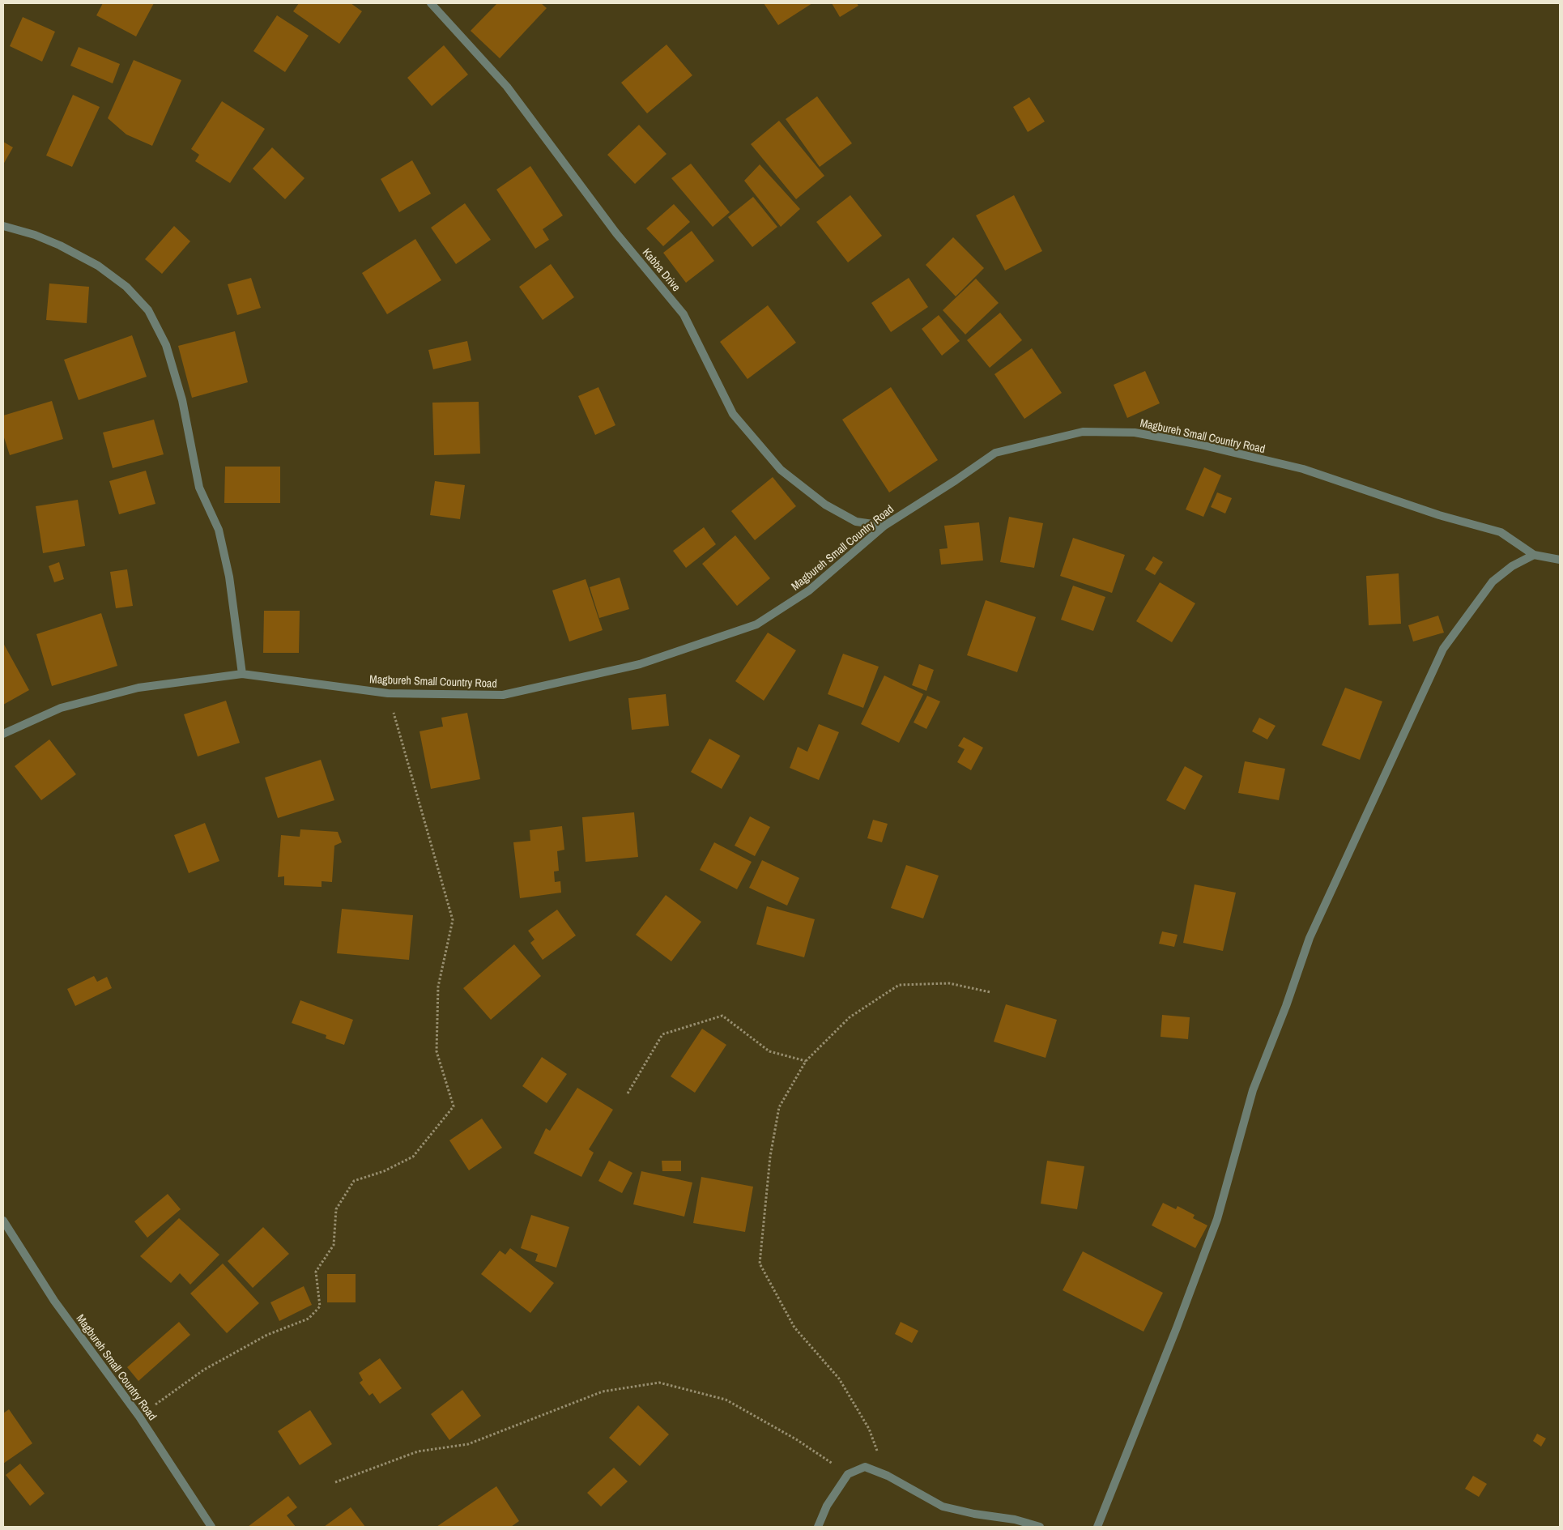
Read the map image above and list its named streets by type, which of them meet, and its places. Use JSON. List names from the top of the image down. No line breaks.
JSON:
{"streets":{"street":["Kabba Drive","Magbureh Small Country Road"]},"crossings":[["Kabba Drive","Magbureh Small Country Road"]]}
